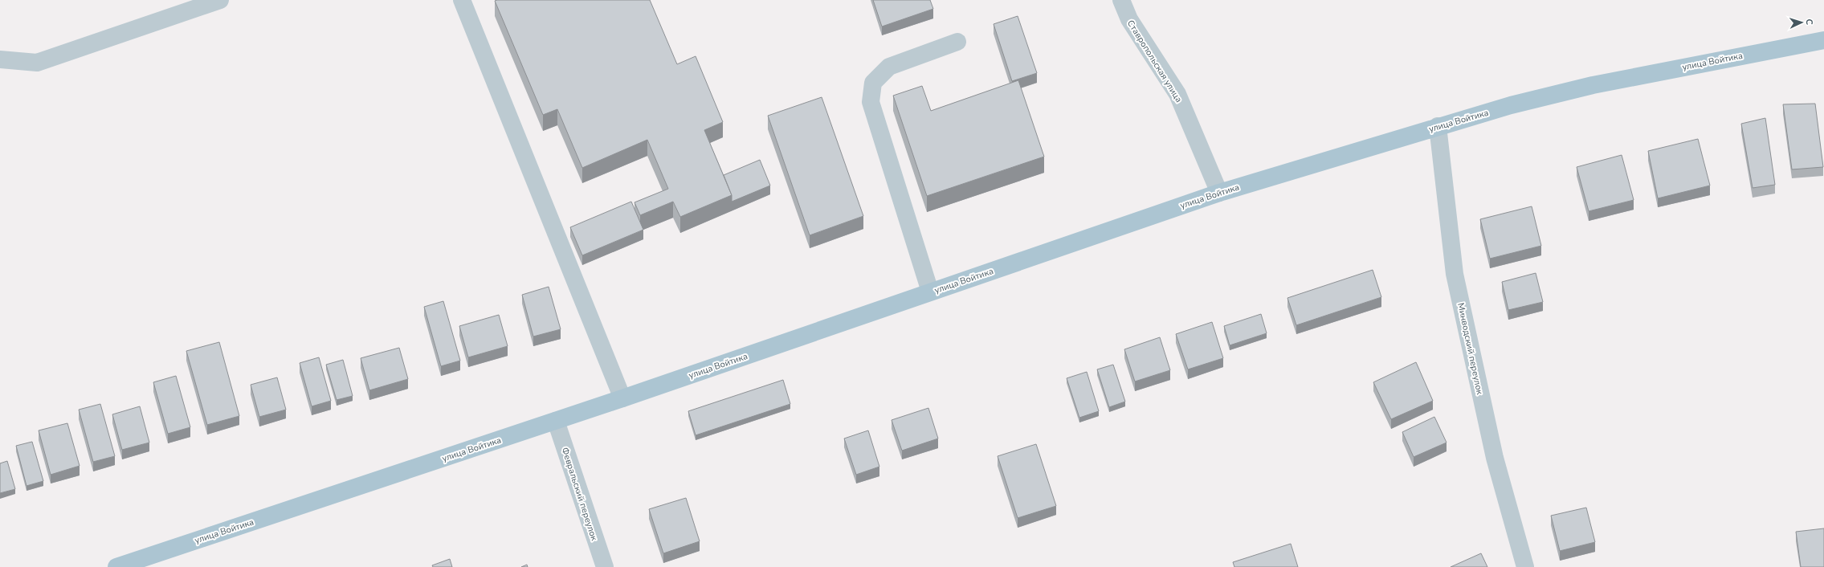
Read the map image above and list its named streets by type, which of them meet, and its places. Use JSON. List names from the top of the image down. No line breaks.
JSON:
{"streets":{"main road":["улица Войтика"],"street":["Ставропольская улица","Минводский переулок","Февральский переулок"]},"crossings":[["Ставропольская улица","улица Войтика"],["улица Войтика","Минводский переулок"],["улица Войтика","Февральский переулок"]],"north":"right"}
